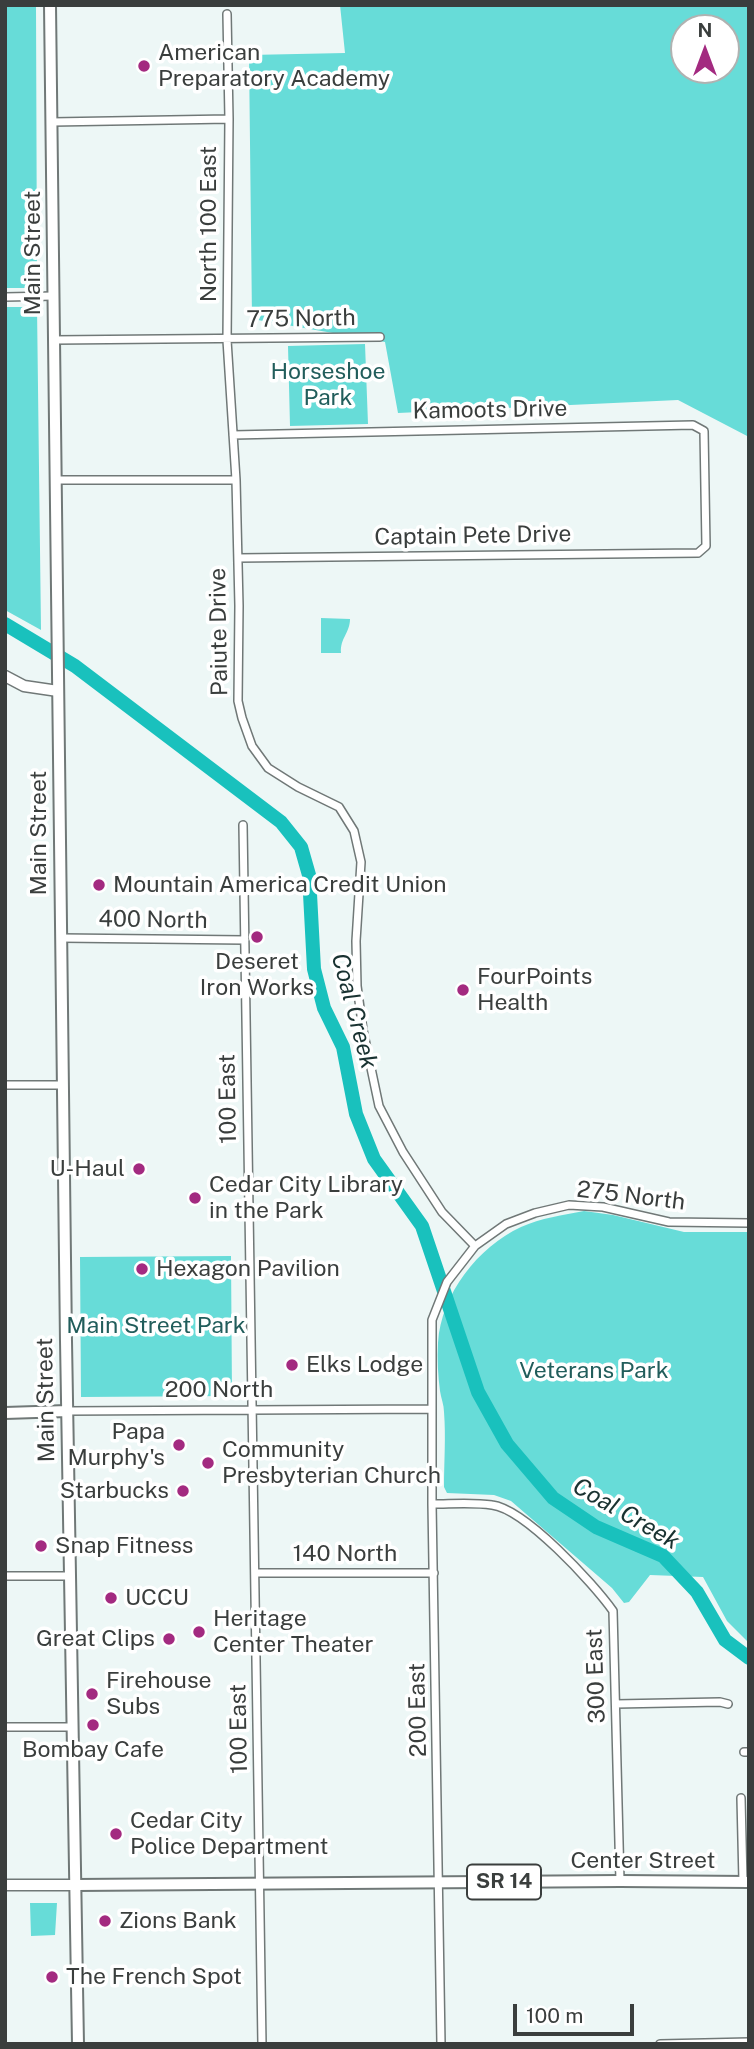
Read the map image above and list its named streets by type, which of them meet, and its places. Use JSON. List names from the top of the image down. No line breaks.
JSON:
{"streets":{"main road":["Main Street","200 North","Center Street","SR 14"],"street":["North 100 East","775 North","Kamoots Drive","Captain Pete Drive","Paiute Drive","400 North","100 East","275 North","140 North","300 East","200 East"]},"crossings":[["North 100 East","775 North"],["North 100 East","Kamoots Drive"],["North 100 East","Paiute Drive"],["Main Street","775 North"],["Main Street","400 North"],["Main Street","200 North"],["Main Street","Center Street"],["Kamoots Drive","Captain Pete Drive"],["Kamoots Drive","Paiute Drive"],["Captain Pete Drive","Paiute Drive"],["Paiute Drive","275 North"],["400 North","100 East"],["100 East","200 North"],["100 East","140 North"],["100 East","Center Street"],["275 North","200 East"],["200 North","200 East"],["140 North","200 East"],["300 East","200 East"],["300 East","Center Street"],["200 East","Center Street"]],"water":["Coal Creek"],"parks":["Horseshoe Park","Main Street Park","Veterans Park"],"places":["American Preparatory Academy","Mountain America Credit Union","Deseret Iron Works","FourPoints Health","U-Haul","Cedar City Library in the Park","Hexagon Pavilion","Elks Lodge","Papa Murphy's","Community Presbyterian Church","Starbucks","Snap Fitness","UCCU","Heritage Center Theater","Great Clips","Firehouse Subs","Bombay Cafe","Cedar City Police Department","Zions Bank","The French Spot"],"scale_bar":"100 m","north":"top"}
